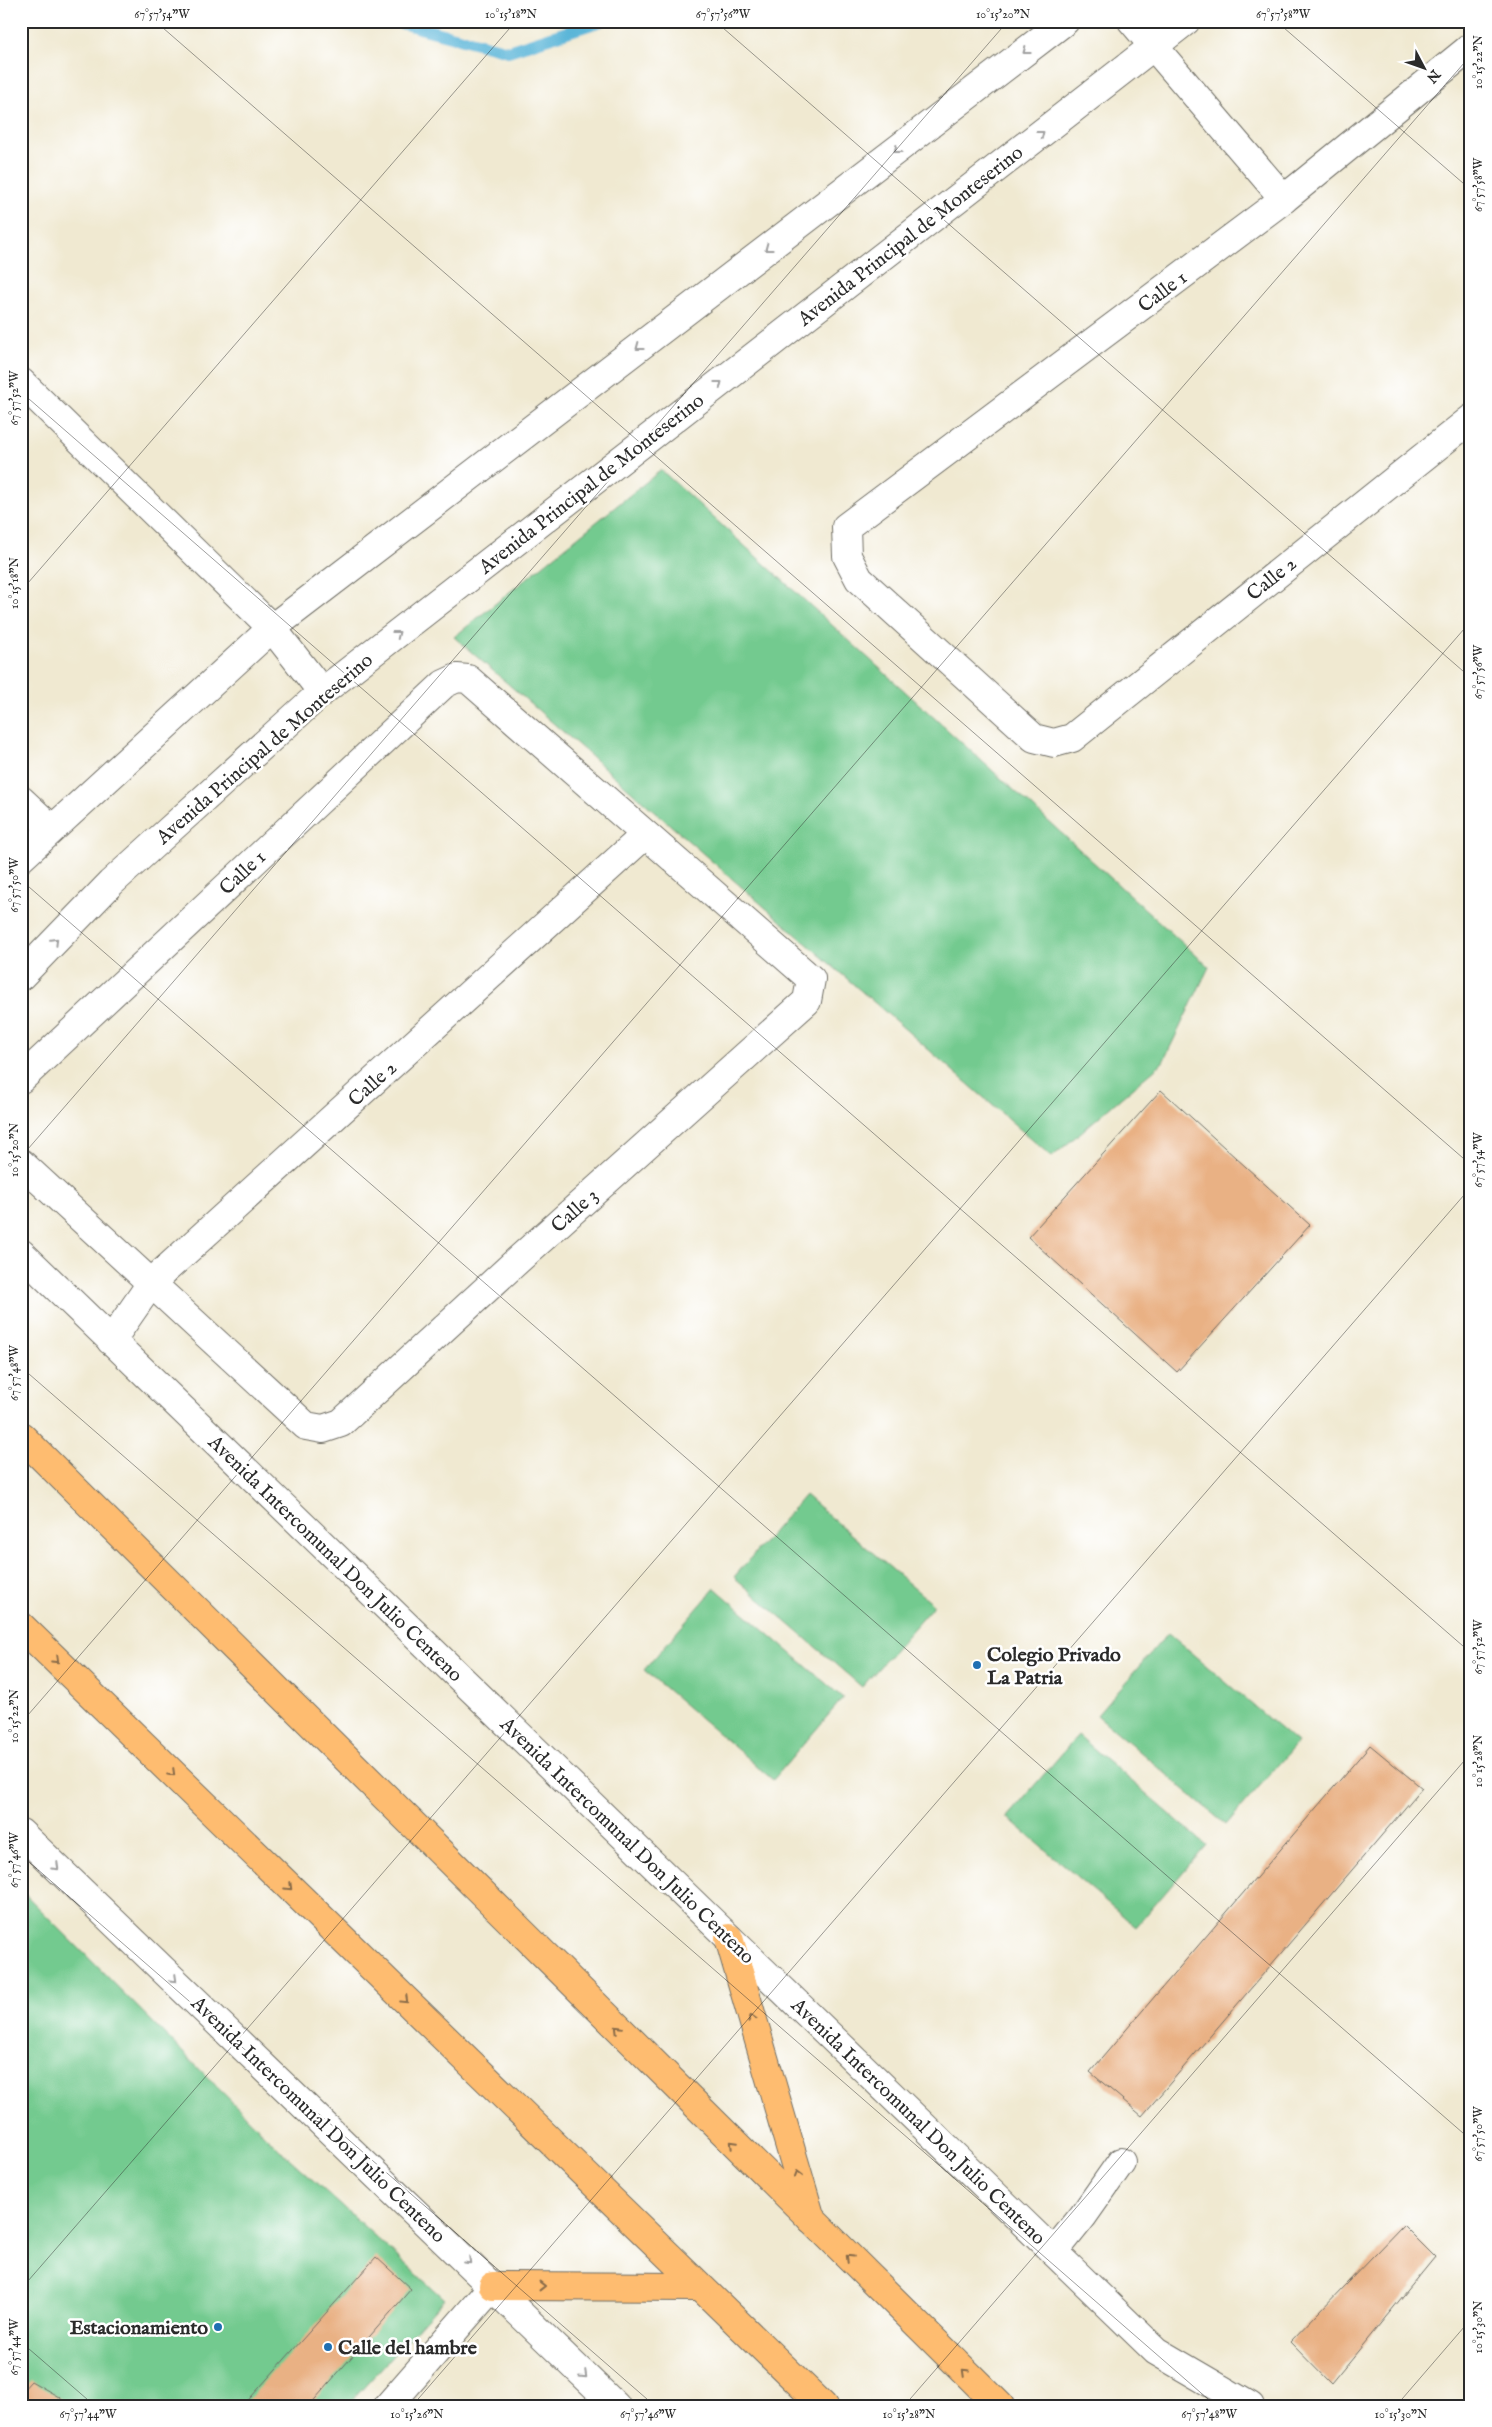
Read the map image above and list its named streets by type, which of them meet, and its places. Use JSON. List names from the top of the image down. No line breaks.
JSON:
{"streets":{"street":["Avenida Principal de Monteserino","Calle 1","Calle 2","Calle 3","Avenida Intercomunal Don Julio Centeno"]},"crossings":[["Calle 1","Calle 2"],["Calle 1","Calle 3"],["Calle 2","Calle 3"],["Calle 2","Avenida Intercomunal Don Julio Centeno"]],"places":["Colegio Privado La Patria","Estacionamiento","Calle del hambre"],"north":"bottom right","coordinates":["67°57'54\"W","10°15'18\"N","67°57'56\"W","10°15'20\"N","67°57'58\"W","10°15'22\"N","67°57'52\"W","67°57'50\"W","67°57'48\"W","10°15'28\"N","67°57'46\"W","10°15'30\"N","67°57'44\"W","10°15'26\"N"]}
